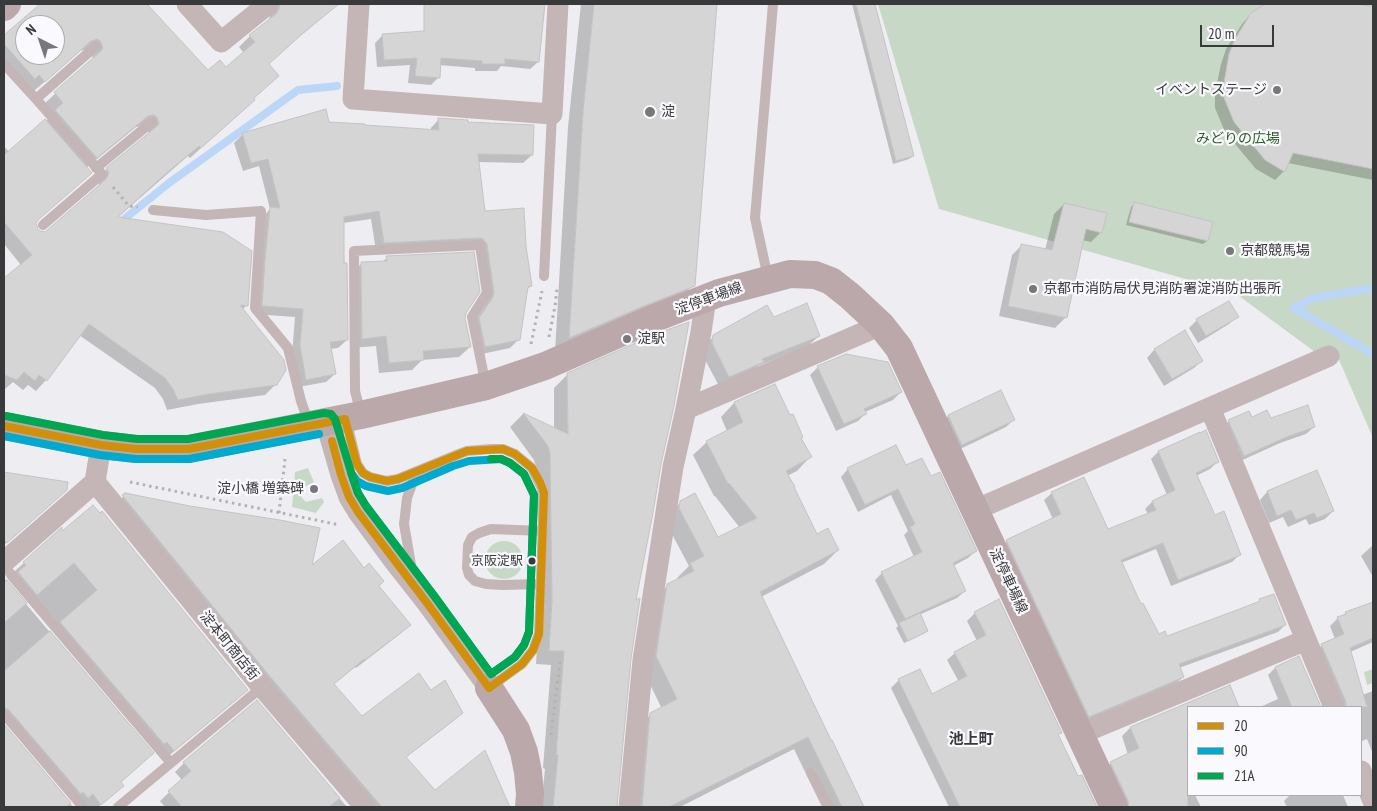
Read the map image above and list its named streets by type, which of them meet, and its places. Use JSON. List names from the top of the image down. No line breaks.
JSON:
{"streets":{"main road":["淀停車場線"],"street":["淀本町商店街"]},"districts":["池上町"],"parks":["みどりの広場"],"places":["イベントステージ","淀","京都競馬場","京都市消防局伏見消防署淀消防出張所","淀駅","淀小橋 増築碑","京阪淀駅"],"lines":["transit line 21A","transit line 20","transit line 90"],"legend":["20","90","21A"],"scale_bar":"20 m","north":"top left"}
